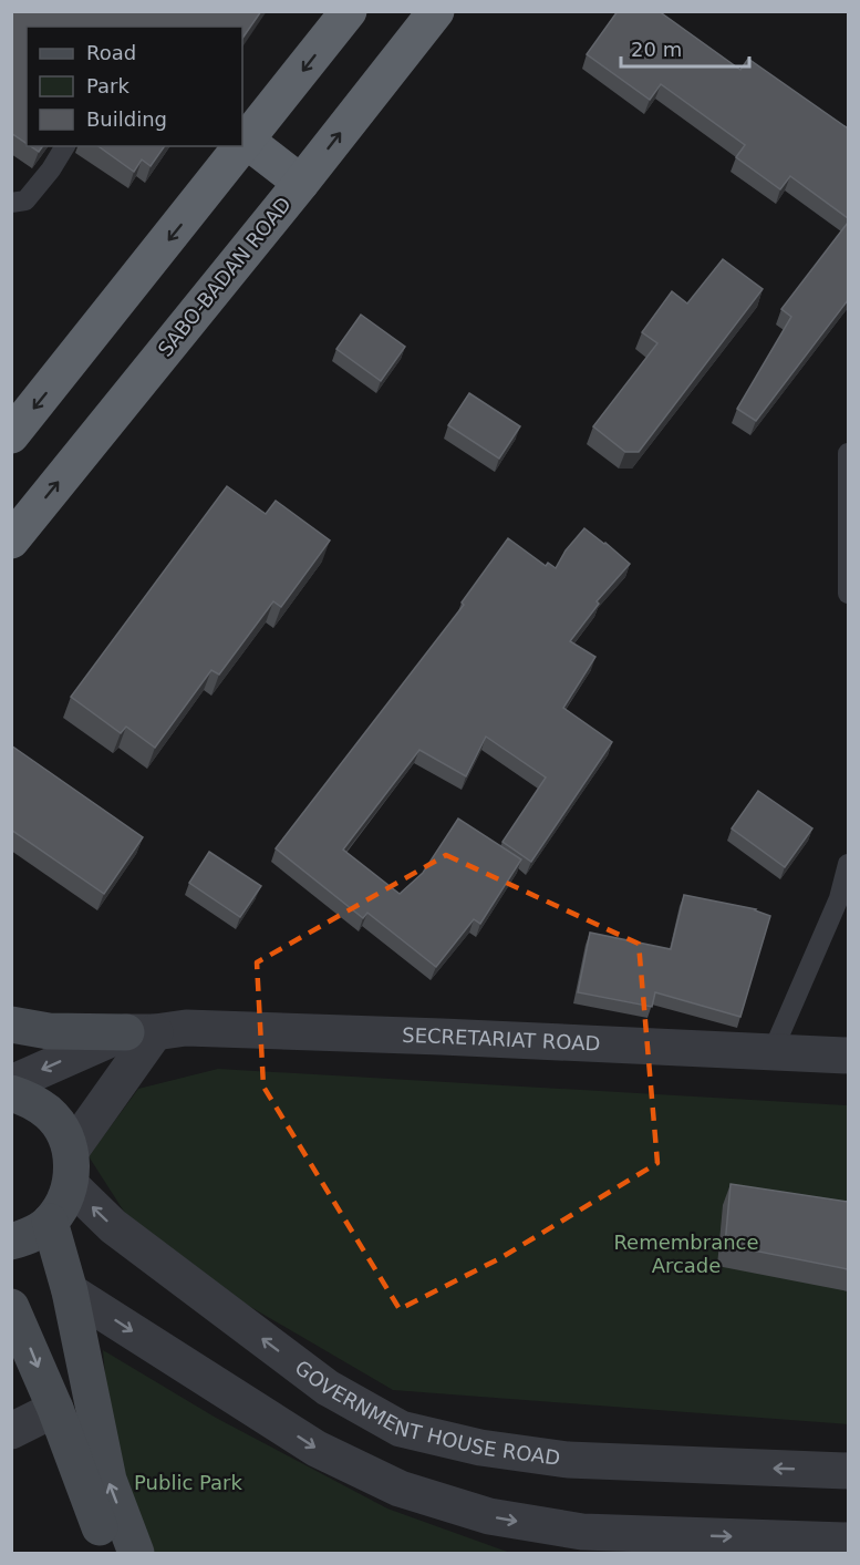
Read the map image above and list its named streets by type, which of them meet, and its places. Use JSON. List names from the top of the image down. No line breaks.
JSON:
{"streets":{"highway":["SABO-BADAN ROAD"],"street":["SECRETARIAT ROAD","GOVERNMENT HOUSE ROAD"]},"parks":["Remembrance Arcade","Public Park"],"legend":["Road","Park","Building"],"scale_bar":"20 m"}
